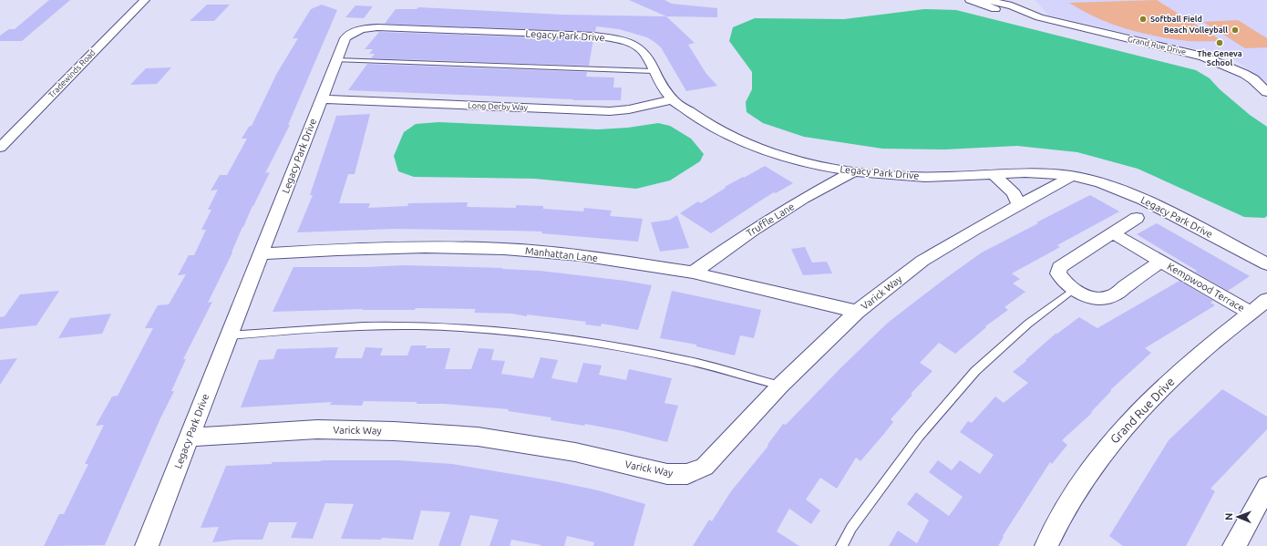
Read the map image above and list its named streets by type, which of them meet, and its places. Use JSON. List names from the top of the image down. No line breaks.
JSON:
{"streets":{"street":["Legacy Park Drive","Grand Rue Drive","Tradewinds Road","Long Derby Way","Truffle Lane","Manhattan Lane","Kempwood Terrace","Varick Way"]},"crossings":[["Legacy Park Drive","Long Derby Way"],["Legacy Park Drive","Truffle Lane"],["Legacy Park Drive","Manhattan Lane"],["Legacy Park Drive","Varick Way"],["Grand Rue Drive","Kempwood Terrace"],["Truffle Lane","Manhattan Lane"],["Manhattan Lane","Varick Way"]],"places":["Softball Field","Beach Volleyball","The Geneva School"],"north":"left"}
